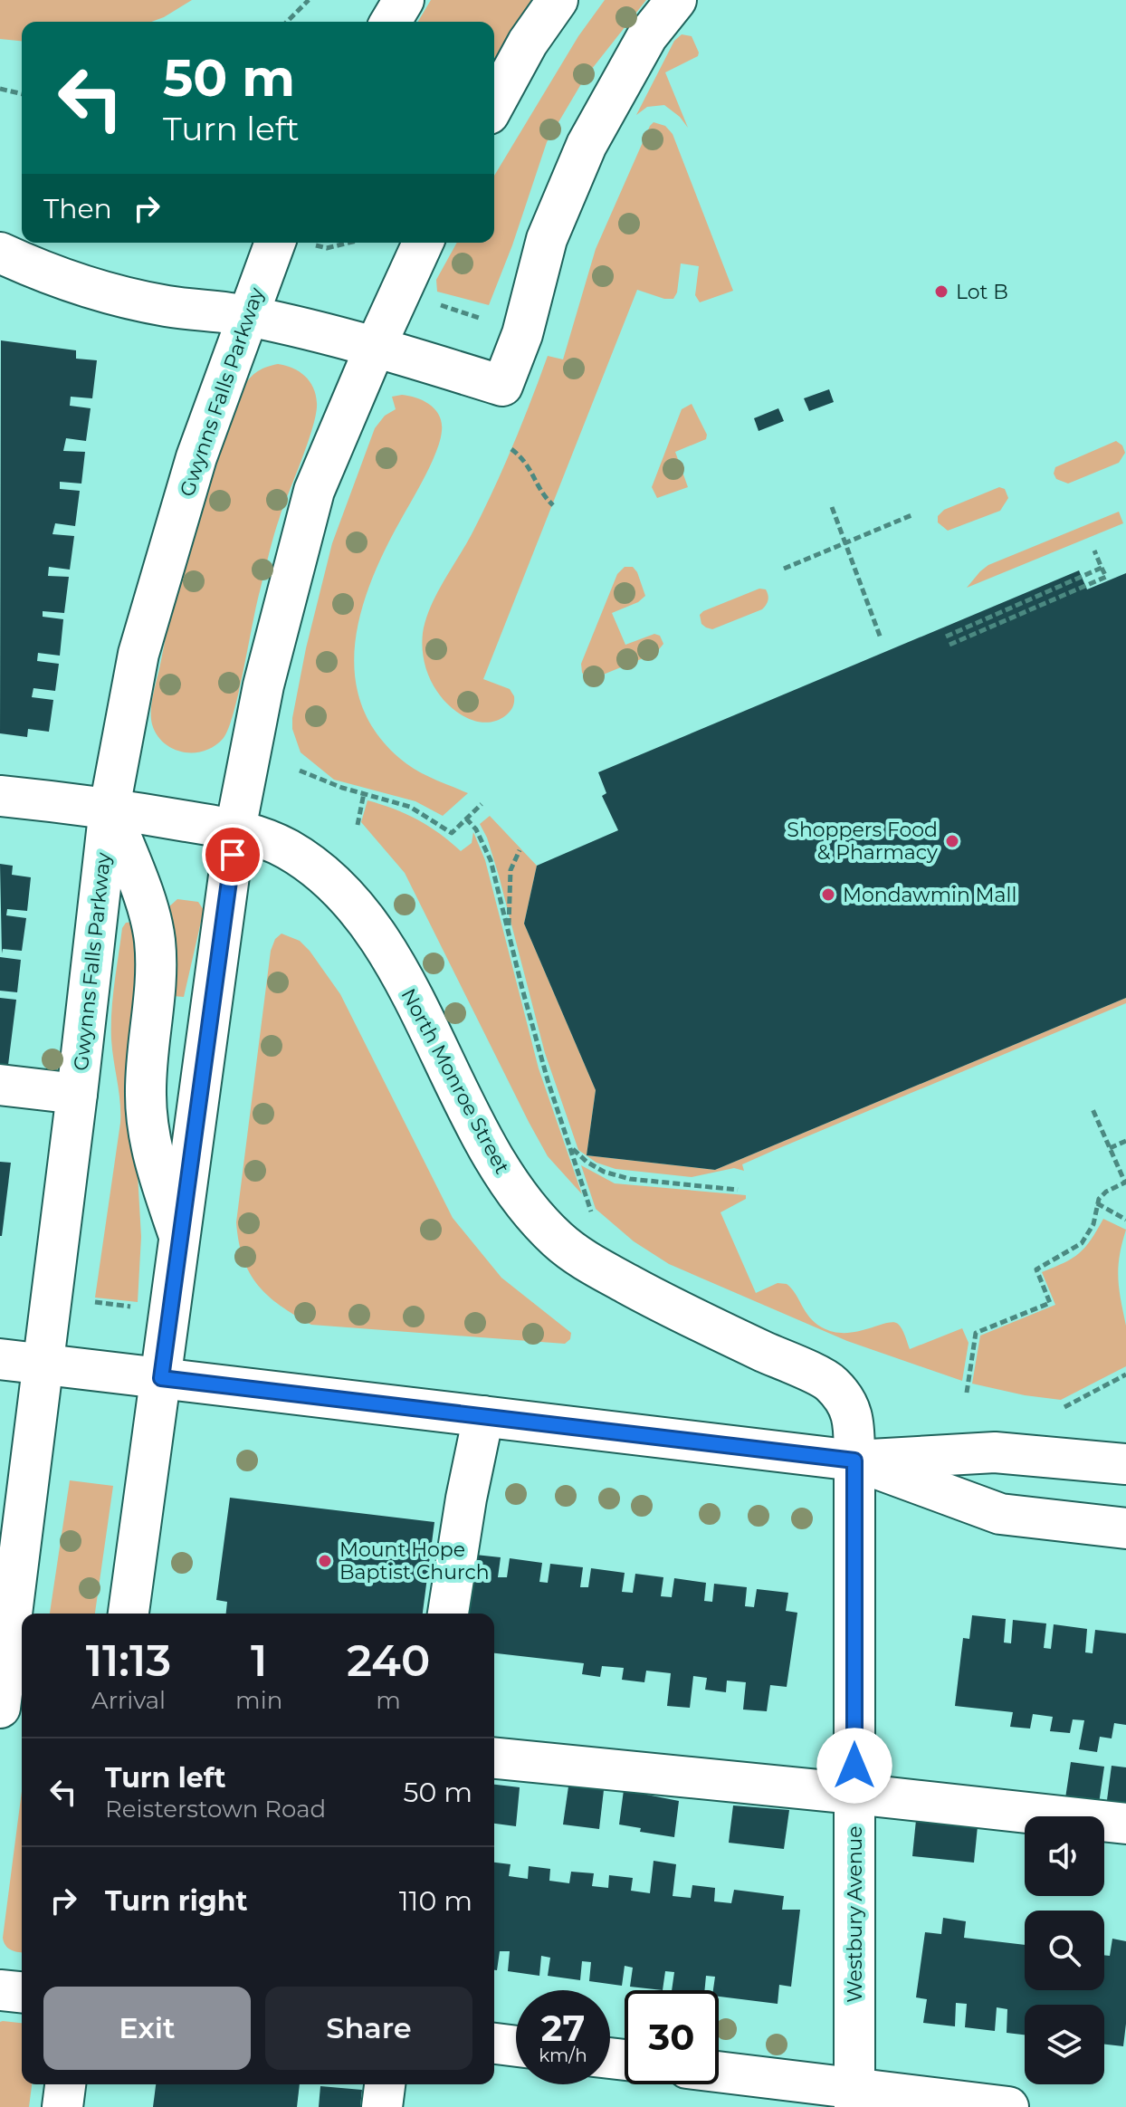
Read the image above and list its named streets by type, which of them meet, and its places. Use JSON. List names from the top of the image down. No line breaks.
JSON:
{"streets":{"main road":["Gwynns Falls Parkway","North Monroe Street","Westbury Avenue"]},"crossings":[["Gwynns Falls Parkway","North Monroe Street"],["North Monroe Street","Westbury Avenue"]],"places":["Lot B","Shoppers Food & Pharmacy","Mondawmin Mall","Mount Hope Baptist Church"],"page":{"turn":["50 m","Turn left"],"then":"Then","eta":["11:13","Arrival","1","min","240","m"],"list":[{"name":"Turn left","note":"Reisterstown Road","value":"50 m"},{"name":"Turn right","value":"110 m"}],"buttons":["Exit","Share"],"speed":"27 km/h","limit":"30"}}
